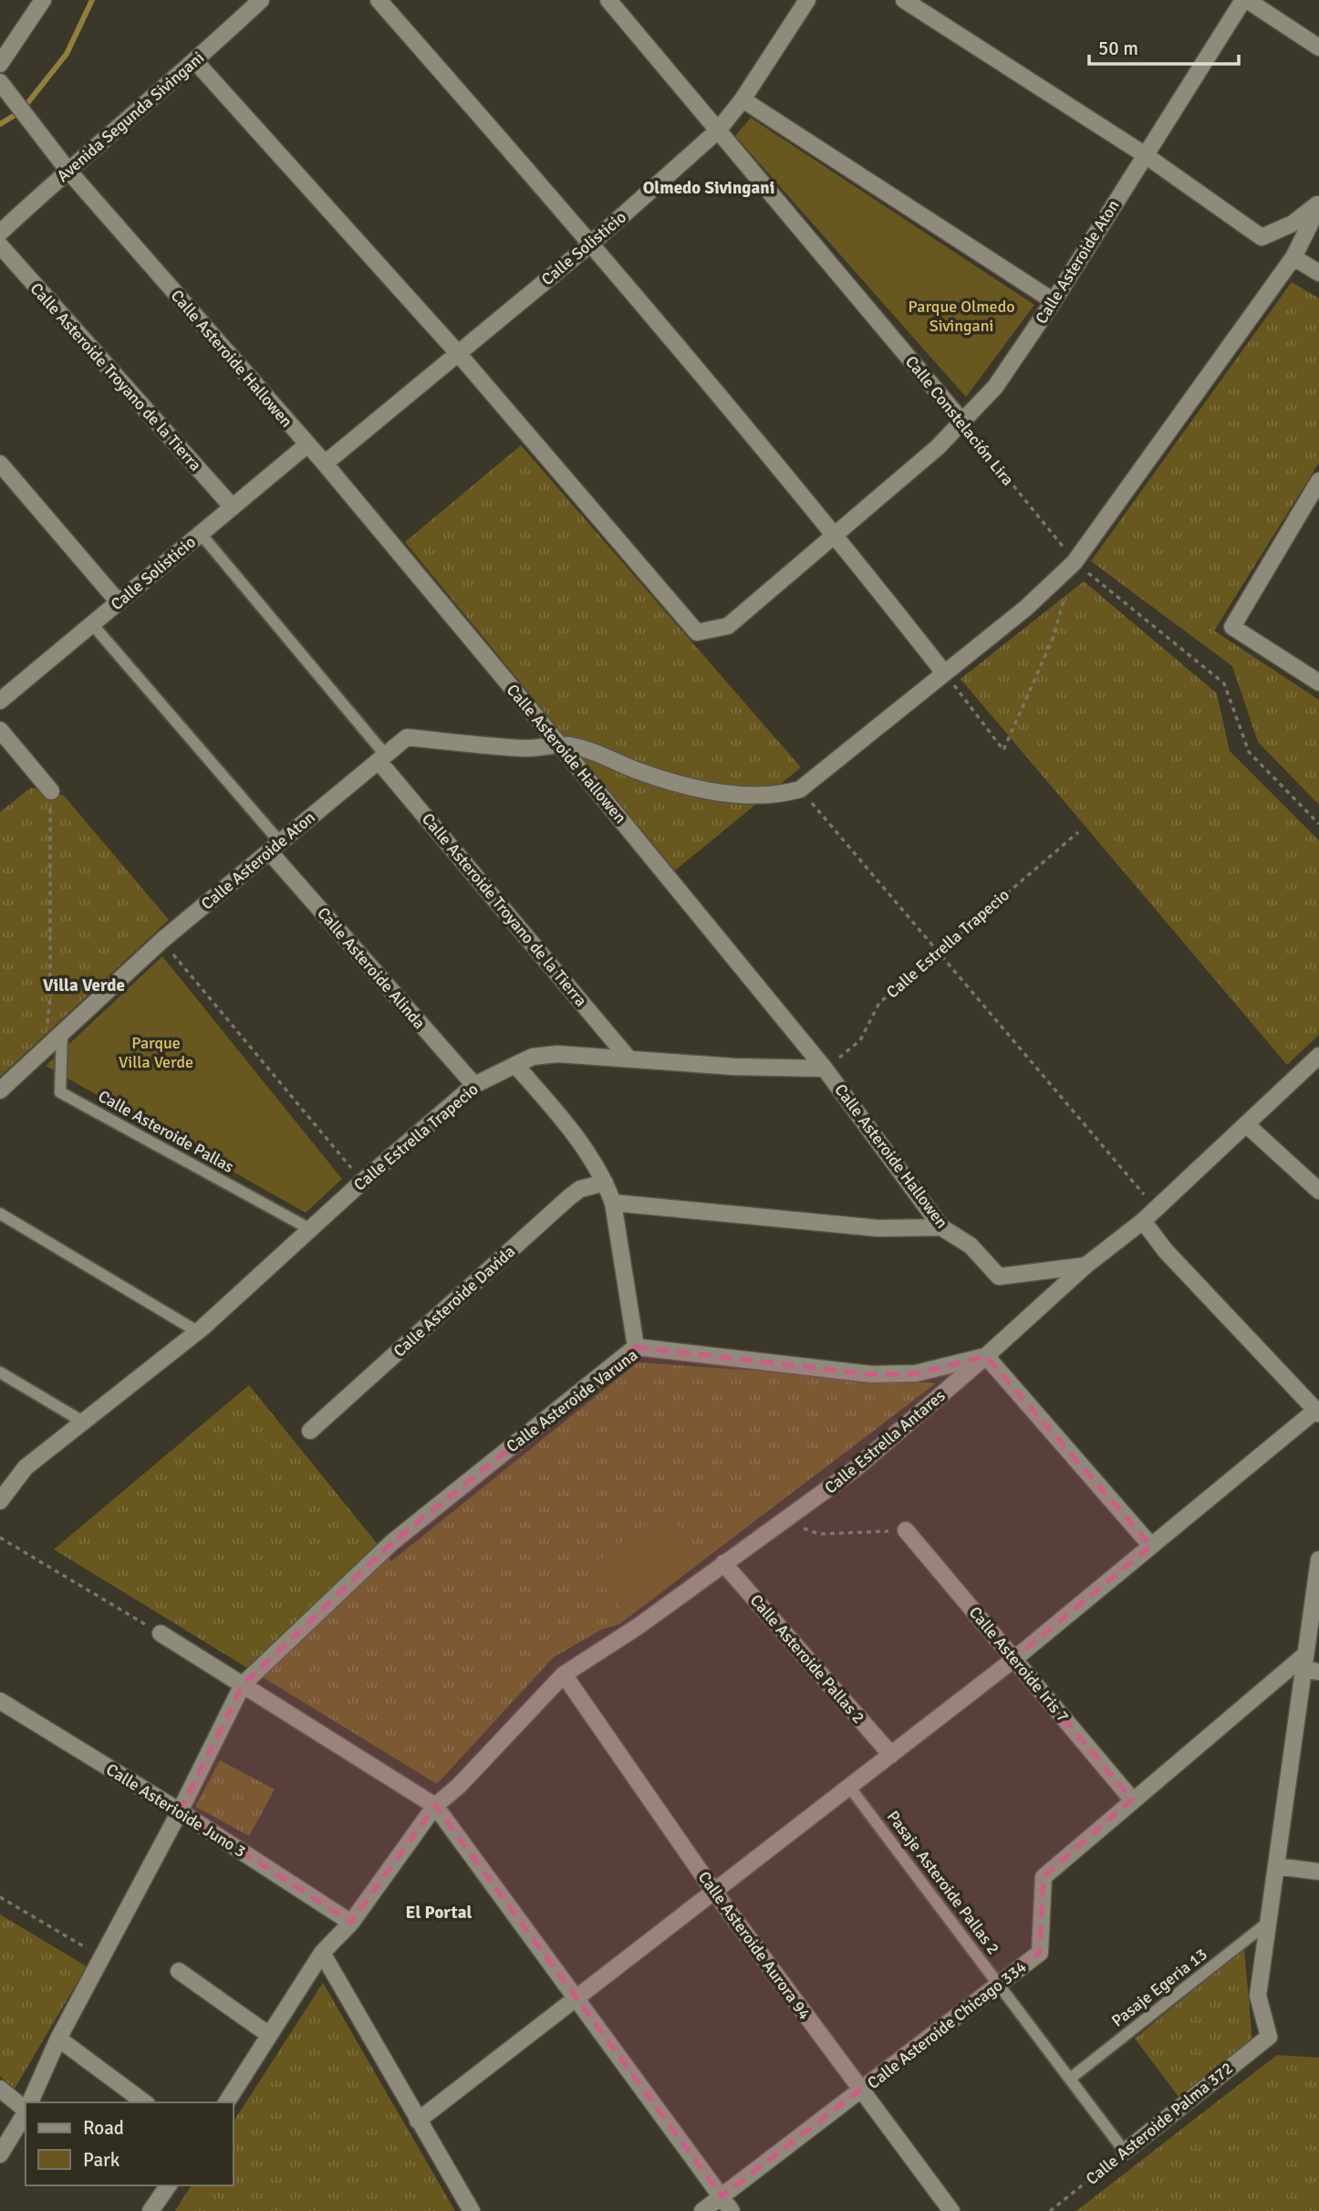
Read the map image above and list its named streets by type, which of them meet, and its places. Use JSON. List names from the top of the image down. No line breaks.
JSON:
{"streets":{"street":["Avenida Segunda Sivingani","Calle Solisticio","Calle Asteroide Aton","Calle Asteroide Hallowen","Calle Asteroide Troyano de la Tierra","Calle Constelación Lira","Calle Estrella Trapecio","Calle Asteroide Alinda","Calle Asteroide Davida","Calle Asteroide Varuna","Calle Estrella Antares","Calle Asteroide Pallas 2","Calle Asteroide Iris 7","Calle Asterioide Juno 3","Calle Asteroide Aurora 94","Calle Asteroide Chicago 334","Calle Asteroide Palma 372"],"lane":["Calle Asteroide Pallas","Pasaje Asteroide Pallas 2","Pasaje Egeria 13"]},"crossings":[["Avenida Segunda Sivingani","Calle Asteroide Hallowen"],["Calle Solisticio","Calle Asteroide Aton"],["Calle Solisticio","Calle Asteroide Hallowen"],["Calle Solisticio","Calle Asteroide Troyano de la Tierra"],["Calle Solisticio","Calle Constelación Lira"],["Calle Solisticio","Calle Asteroide Alinda"],["Calle Asteroide Aton","Calle Asteroide Hallowen"],["Calle Asteroide Aton","Calle Asteroide Troyano de la Tierra"],["Calle Asteroide Aton","Calle Constelación Lira"],["Calle Asteroide Aton","Calle Asteroide Alinda"],["Calle Asteroide Aton","Calle Asteroide Pallas"],["Calle Asteroide Hallowen","Calle Estrella Trapecio"],["Calle Asteroide Hallowen","Calle Estrella Antares"],["Calle Asteroide Troyano de la Tierra","Calle Estrella Trapecio"],["Calle Estrella Trapecio","Calle Asteroide Alinda"],["Calle Estrella Trapecio","Calle Asteroide Pallas"],["Calle Asteroide Varuna","Calle Estrella Antares"],["Calle Estrella Antares","Calle Asteroide Pallas 2"],["Calle Estrella Antares","Calle Asterioide Juno 3"],["Calle Estrella Antares","Calle Asteroide Aurora 94"],["Calle Asteroide Iris 7","Calle Asteroide Chicago 334"],["Pasaje Asteroide Pallas 2","Pasaje Egeria 13"],["Pasaje Asteroide Pallas 2","Calle Asteroide Chicago 334"],["Pasaje Asteroide Pallas 2","Calle Asteroide Palma 372"],["Calle Asteroide Aurora 94","Calle Asteroide Chicago 334"],["Pasaje Egeria 13","Calle Asteroide Palma 372"]],"districts":["Olmedo Sivingani","Villa Verde","El Portal"],"parks":["Parque Olmedo Sivingani","Parque Villa Verde"],"legend":["Road","Park"],"scale_bar":"50 m"}
